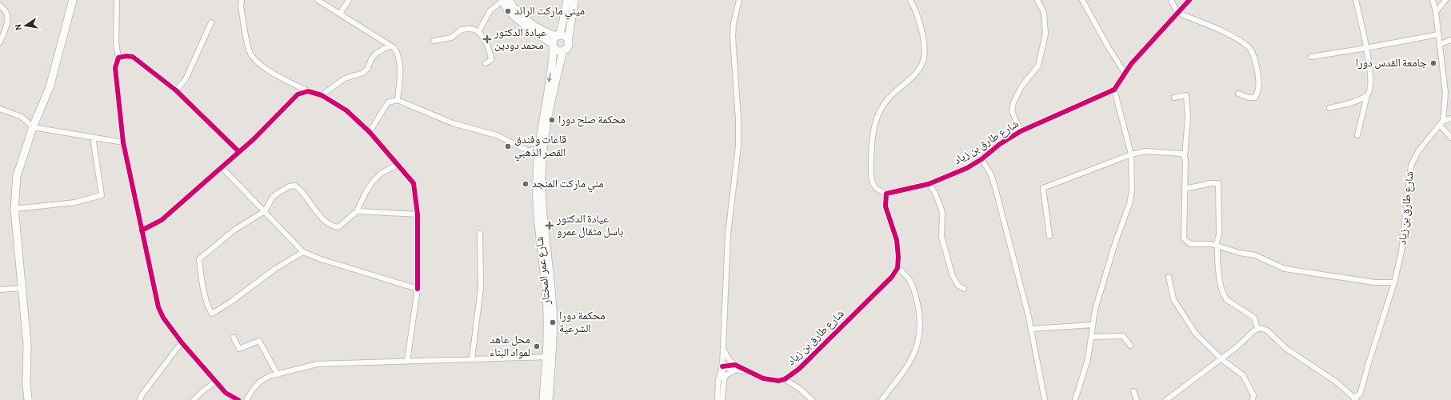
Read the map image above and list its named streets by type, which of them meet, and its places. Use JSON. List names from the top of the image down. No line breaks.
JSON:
{"streets":{"main road":["شارع عمر المختار"],"street":["شارع طارق بن زياد"]},"places":{"other":["ميني ماركت الرائد","جامعة القدس دورا","محكمة صلح دورا","قاعات وفندق القصر الذهبي","مني ماركت المنجد","محكمة دورا الشرعية","محل عاهد لمواد البناء"],"health":["عيادة الدكتور محمد دودين","عيادة الدكتور باسل مثقال عمرو"]},"north":"left"}
